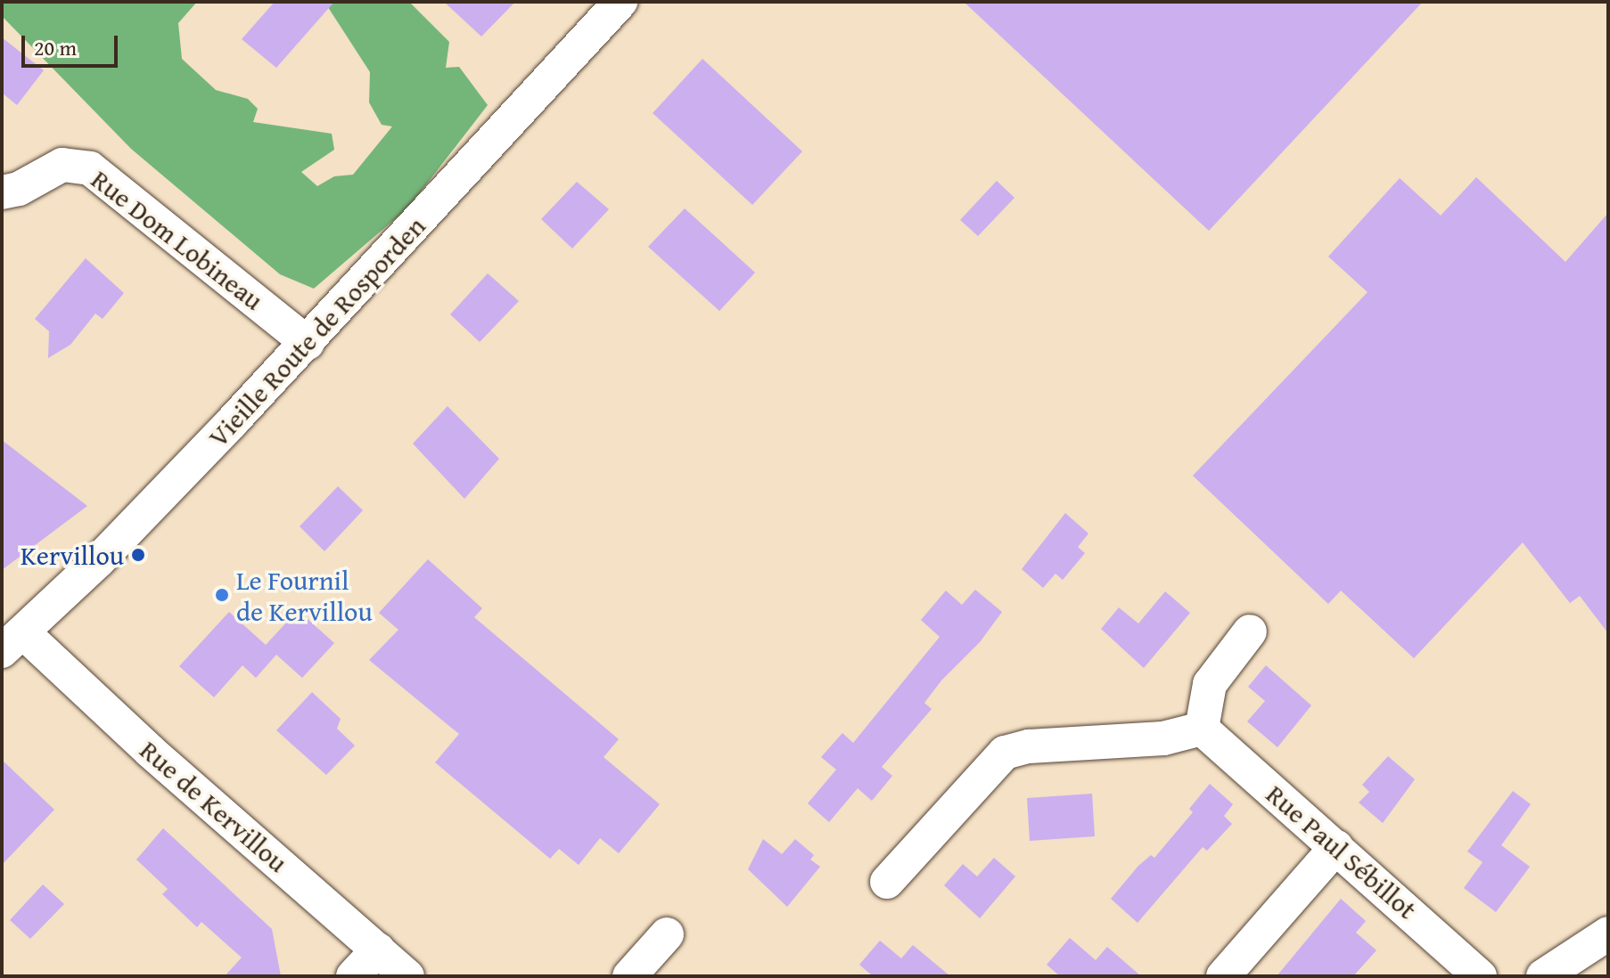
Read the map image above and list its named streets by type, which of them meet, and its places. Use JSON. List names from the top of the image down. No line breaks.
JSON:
{"streets":{"street":["Rue Dom Lobineau","Vieille Route de Rosporden","Rue de Kervillou","Rue Paul Sébillot"]},"crossings":[["Rue Dom Lobineau","Vieille Route de Rosporden"],["Vieille Route de Rosporden","Rue de Kervillou"]],"places":["Kervillou","Le Fournil de Kervillou"],"scale_bar":"20 m"}
